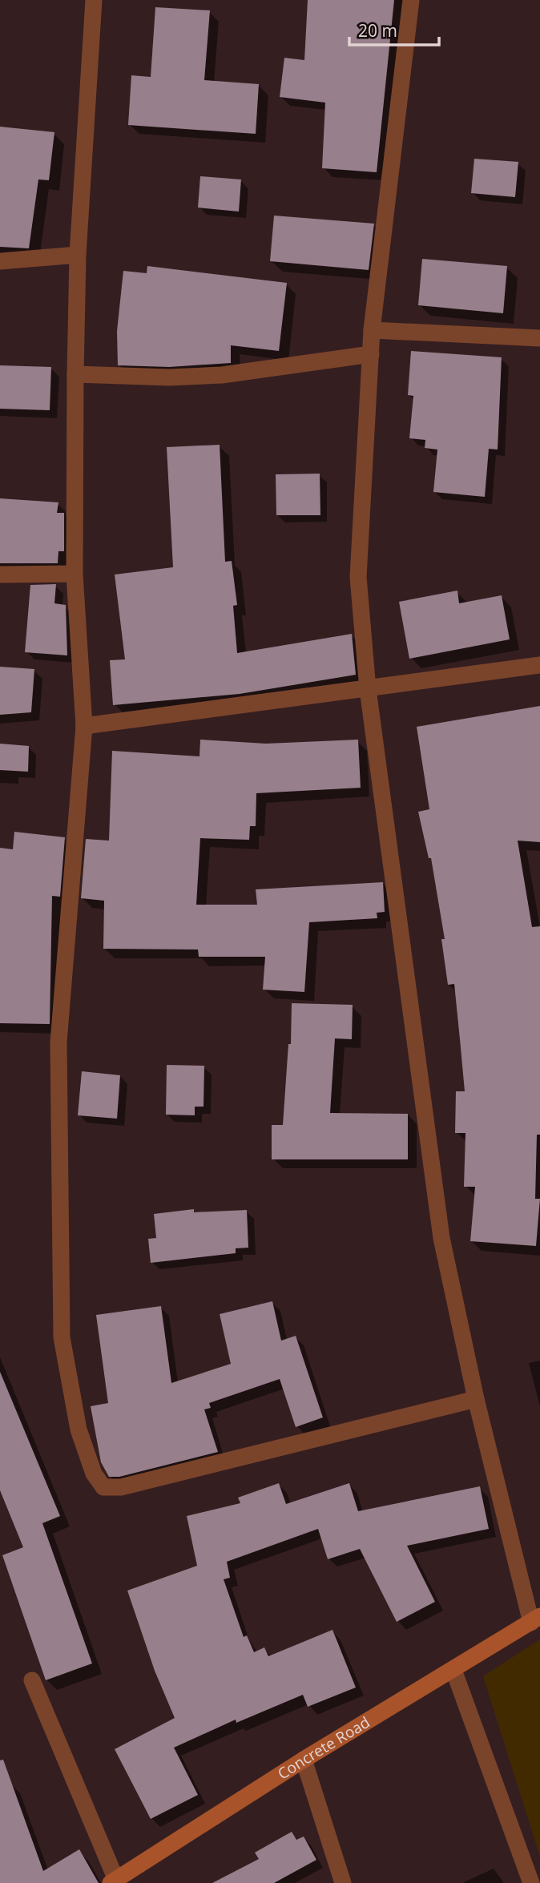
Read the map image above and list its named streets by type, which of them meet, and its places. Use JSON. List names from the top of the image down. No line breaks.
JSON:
{"streets":{"street":["Concrete Road"]},"scale_bar":"20 m"}
